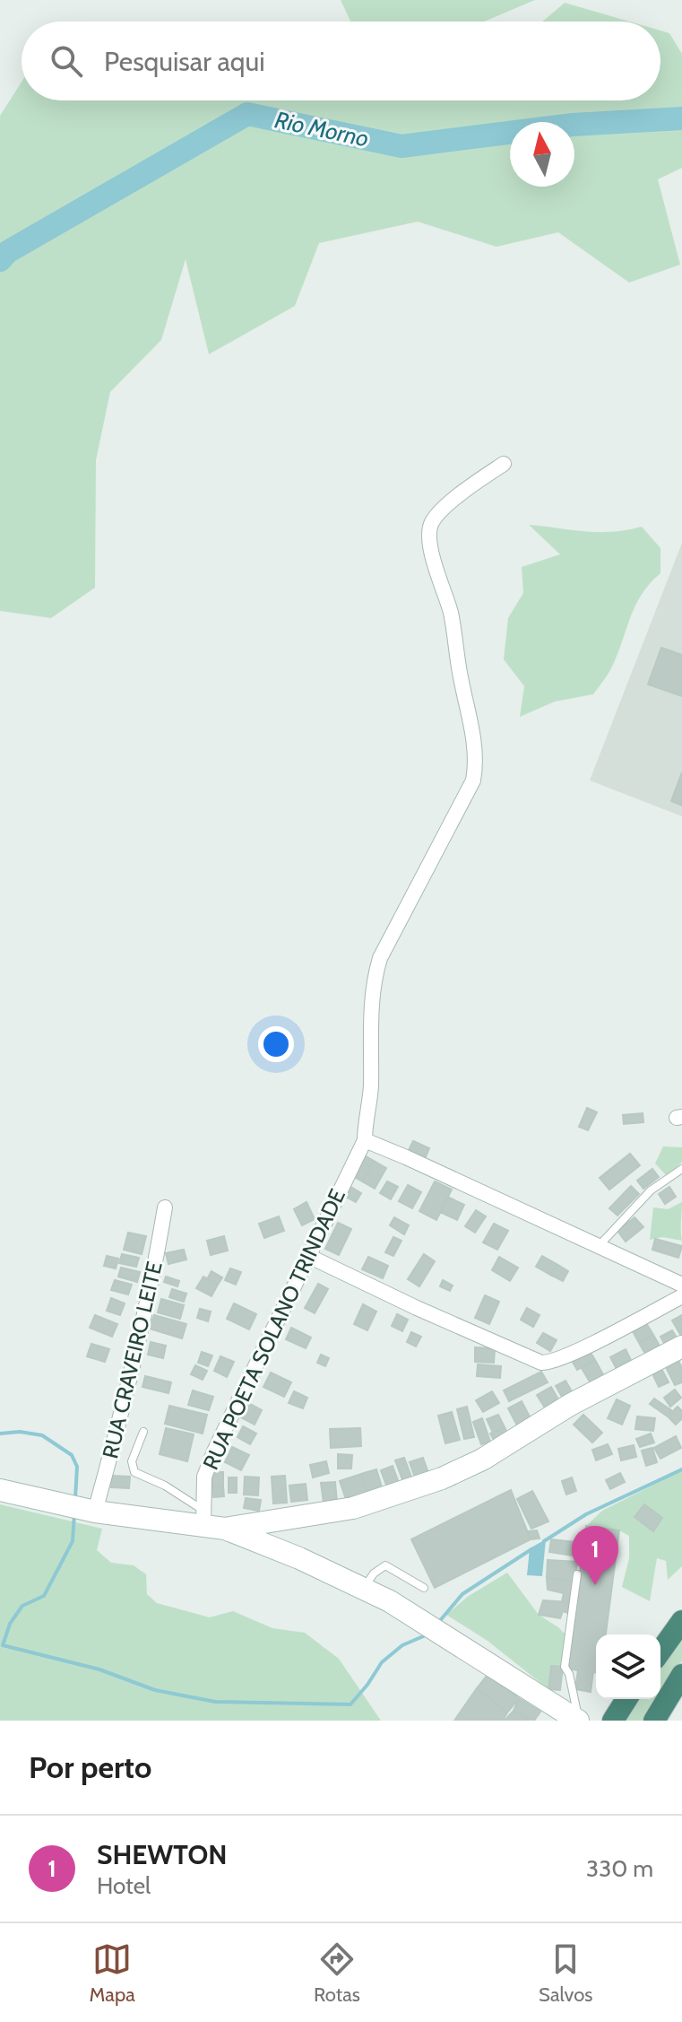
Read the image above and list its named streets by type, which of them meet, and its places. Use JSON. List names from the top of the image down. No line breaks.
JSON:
{"streets":{"street":["RUA POETA SOLANO TRINDADE","RUA CRAVEIRO LEITE"]},"water":["Rio Morno"],"north":"top","page":{"search":"Pesquisar aqui","pins":"1","heading":"Por perto","list":[{"mark":"1","name":"SHEWTON","note":"Hotel","value":"330 m"}],"nav":["Mapa","Rotas","Salvos"]}}
